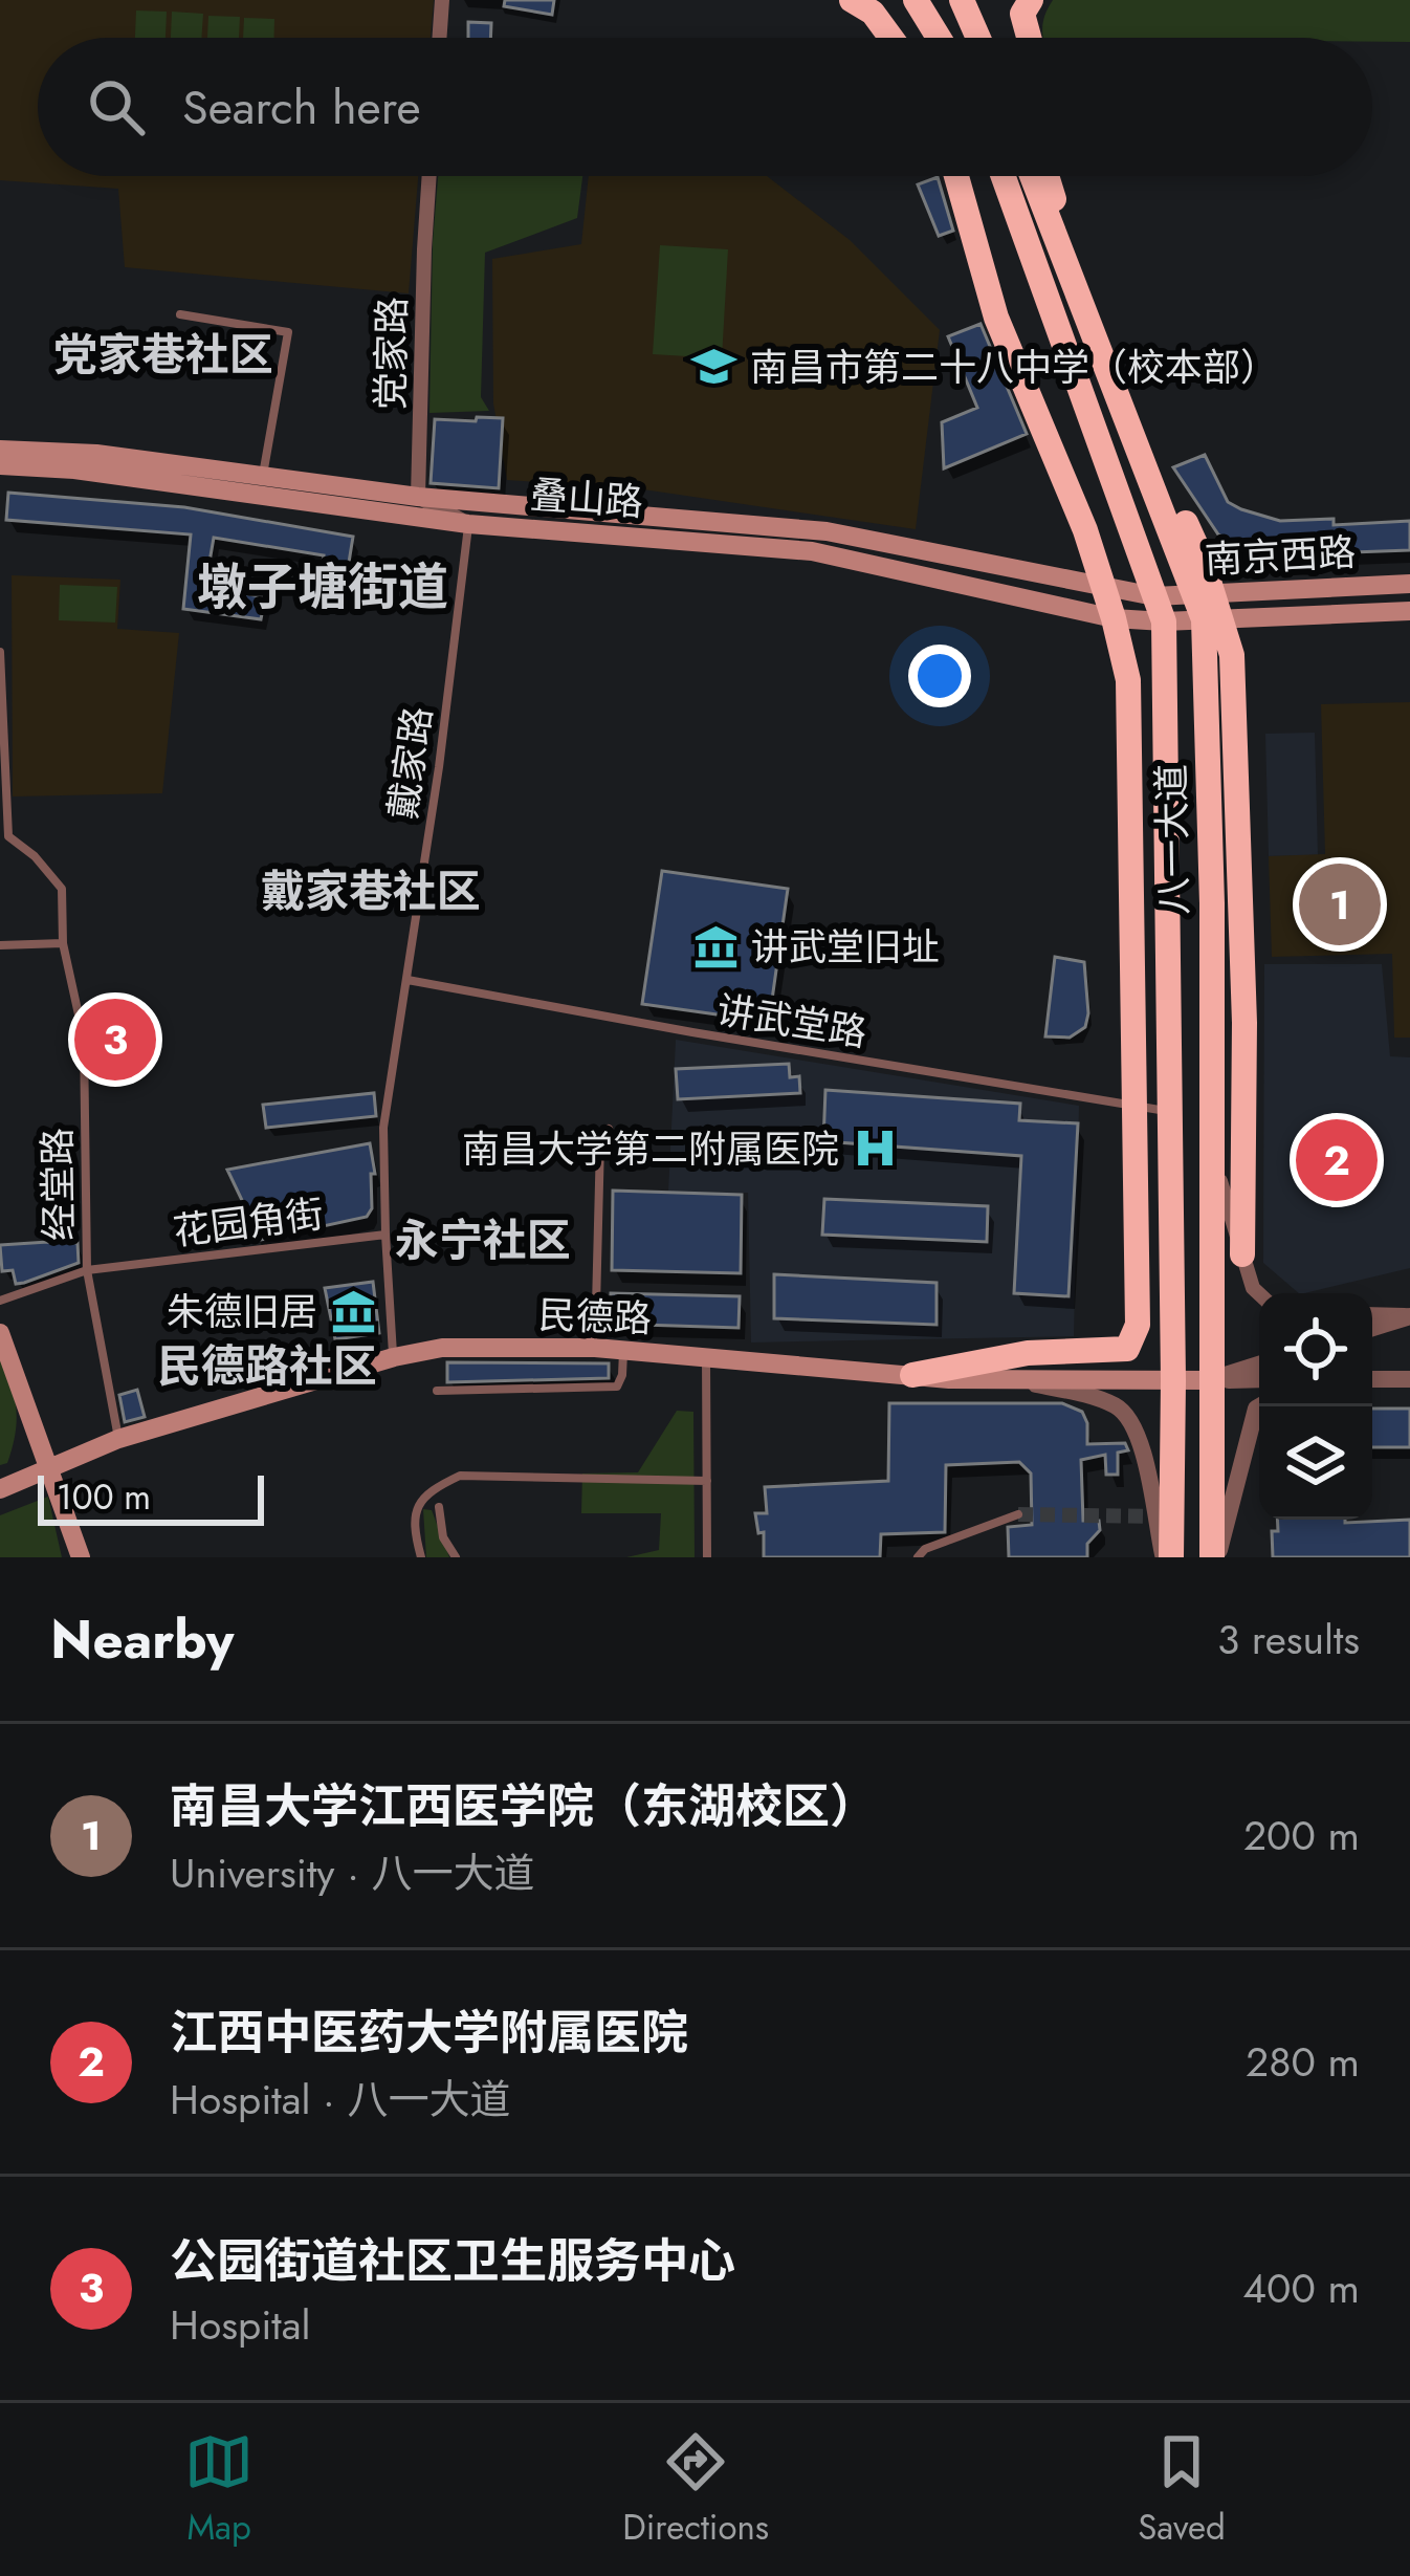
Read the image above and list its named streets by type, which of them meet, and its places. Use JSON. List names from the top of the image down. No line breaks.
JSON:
{"streets":{"highway":["八一大道"],"main road":["叠山路","南京西路","民德路"],"street":["党家路"],"lane":["戴家路","讲武堂路","经堂路","花园角街"]},"crossings":[["党家路","叠山路"],["叠山路","南京西路"],["叠山路","戴家路"],["叠山路","八一大道"],["南京西路","八一大道"],["戴家路","讲武堂路"],["戴家路","花园角街"],["八一大道","讲武堂路"],["八一大道","民德路"],["经堂路","花园角街"],["经堂路","民德路"]],"districts":["党家巷社区","墩子塘街道","戴家巷社区","永宁社区","民德路社区"],"places":{"school or university":["南昌市第二十八中学（校本部）"],"museum":["讲武堂旧址","朱德旧居"],"hospital":["南昌大学第二附属医院"]},"scale_bar":"100 m","page":{"search":"Search here","pins":["1","3","2"],"scale":"100 m","heading":["Nearby","3 results"],"list":[{"mark":"1","name":"南昌大学江西医学院（东湖校区）","note":"University · 八一大道","value":"200 m"},{"mark":"2","name":"江西中医药大学附属医院","note":"Hospital · 八一大道","value":"280 m"},{"mark":"3","name":"公园街道社区卫生服务中心","note":"Hospital","value":"400 m"}],"nav":["Map","Directions","Saved"]}}
